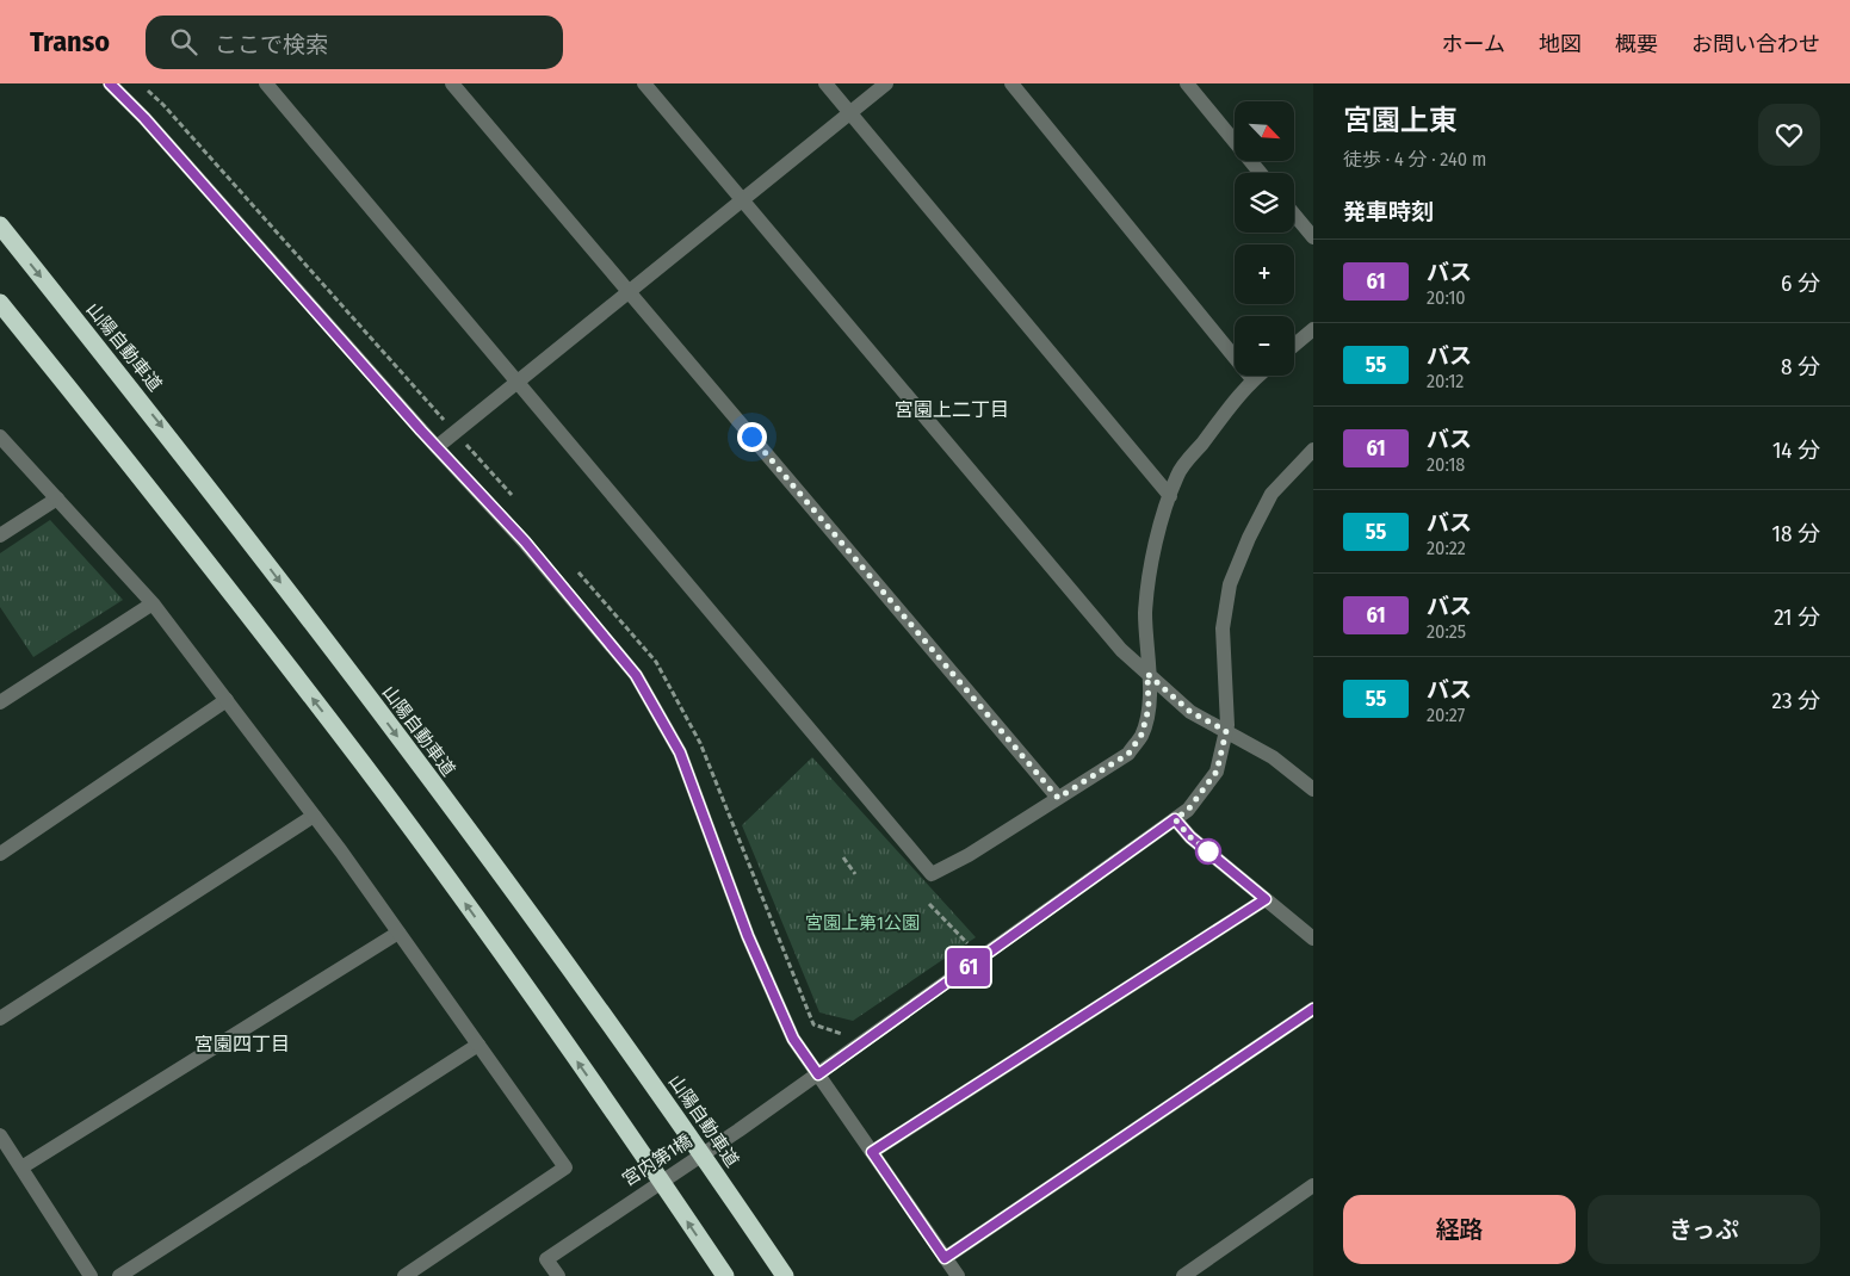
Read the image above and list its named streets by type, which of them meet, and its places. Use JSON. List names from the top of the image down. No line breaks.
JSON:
{"streets":{"highway":["山陽自動車道"],"street":["宮内第1橋"]},"districts":["宮園上二丁目","宮園四丁目"],"parks":["宮園上第1公園"],"lines":["bus line 61"],"north":"bottom right","page":{"header":"Transo","search":"ここで検索","nav":["ホーム","地図","概要","お問い合わせ"],"on_map":"61","heading":[["宮園上東","徒歩 · 4 分 · 240 m"],"発車時刻"],"map_buttons":["+","−"],"list":[{"mark":"61","name":"バス","note":"20:10","value":"6 分"},{"mark":"55","name":"バス","note":"20:12","value":"8 分"},{"mark":"61","name":"バス","note":"20:18","value":"14 分"},{"mark":"55","name":"バス","note":"20:22","value":"18 分"},{"mark":"61","name":"バス","note":"20:25","value":"21 分"},{"mark":"55","name":"バス","note":"20:27","value":"23 分"}],"buttons":["経路","きっぷ"]}}
